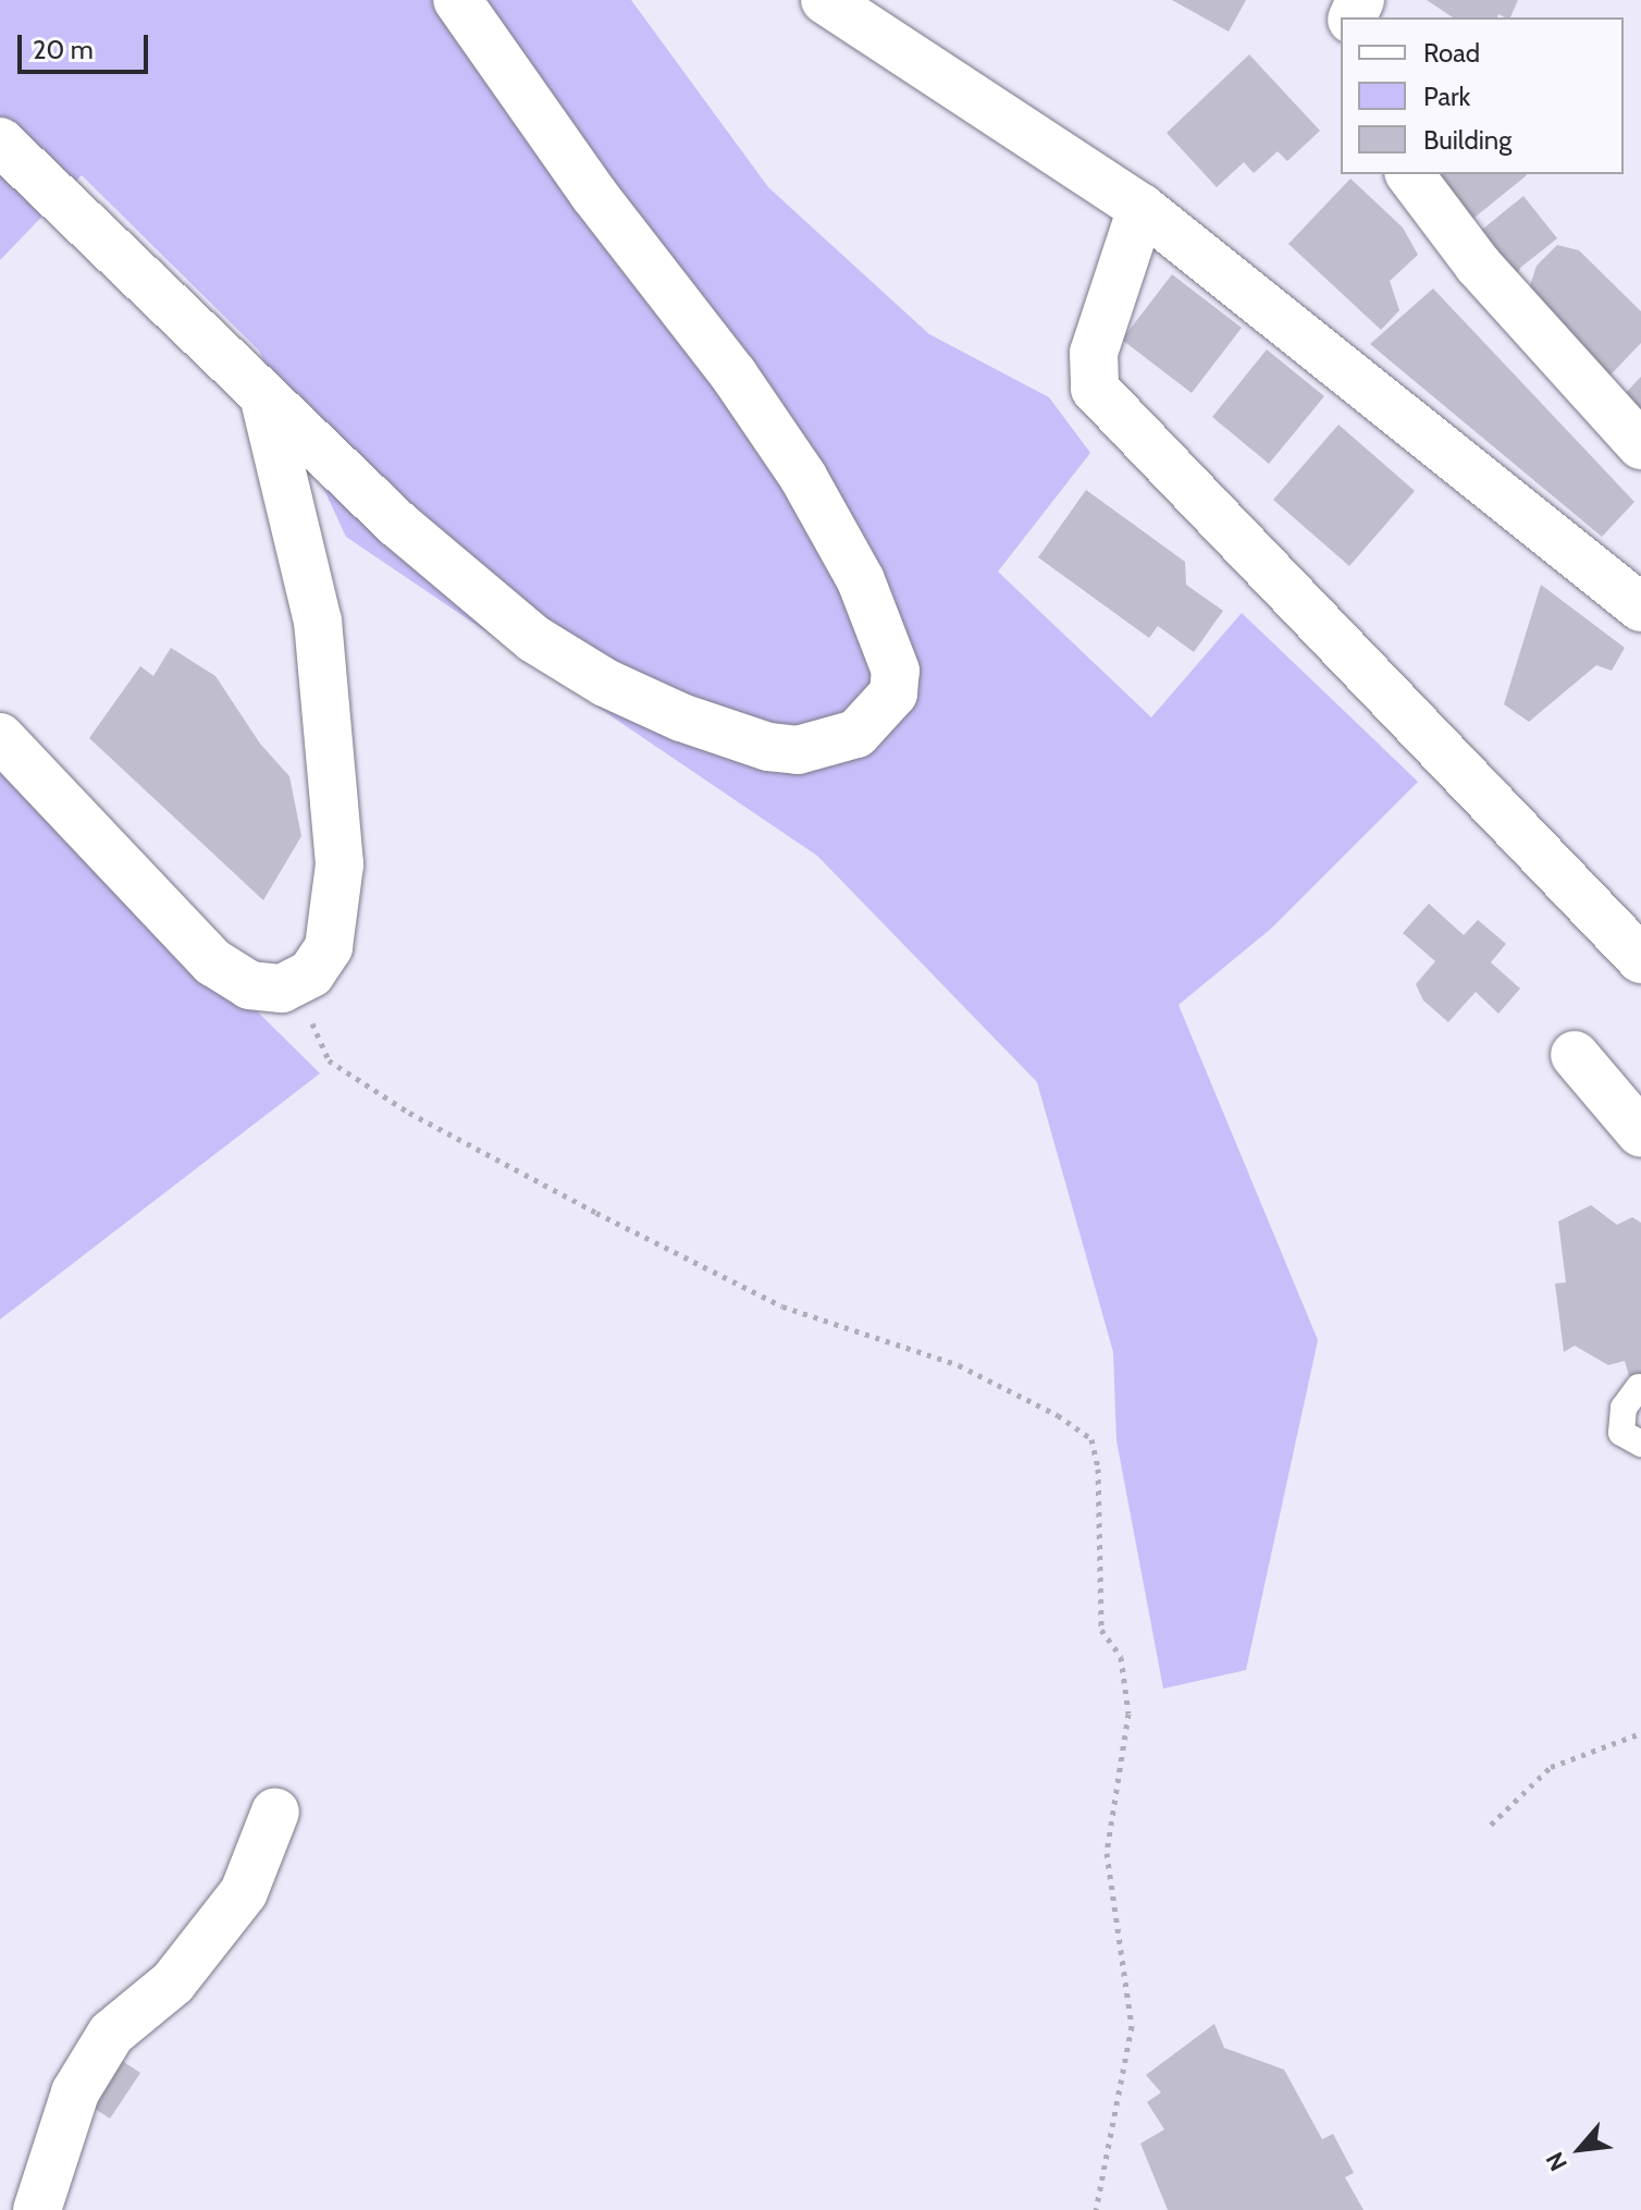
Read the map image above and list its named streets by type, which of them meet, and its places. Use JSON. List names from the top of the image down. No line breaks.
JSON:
{"legend":["Road","Park","Building"],"scale_bar":"20 m","north":"bottom left"}
